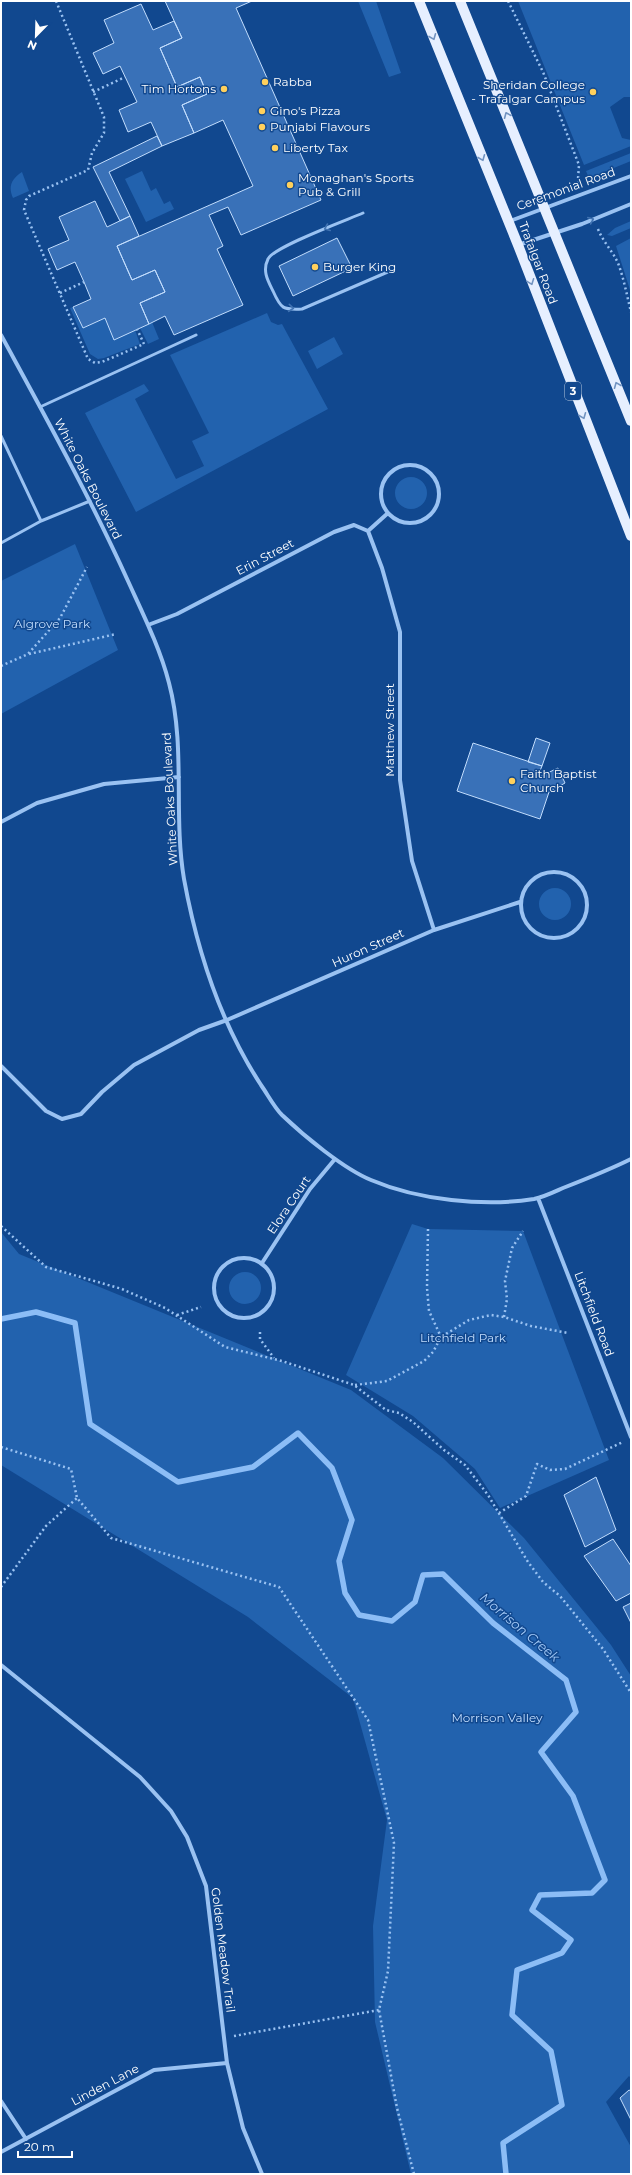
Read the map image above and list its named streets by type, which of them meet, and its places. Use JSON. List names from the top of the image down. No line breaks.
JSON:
{"streets":{"main road":["Trafalgar Road","3"],"street":["Ceremonial Road","White Oaks Boulevard","Erin Street","Matthew Street","Huron Street","Elora Court","Litchfield Road","Golden Meadow Trail","Linden Lane"]},"crossings":[["Ceremonial Road","Trafalgar Road"],["White Oaks Boulevard","Erin Street"],["White Oaks Boulevard","Huron Street"],["White Oaks Boulevard","Elora Court"],["White Oaks Boulevard","Litchfield Road"],["Erin Street","Matthew Street"],["Matthew Street","Huron Street"],["Golden Meadow Trail","Linden Lane"]],"water":["Morrison Creek"],"parks":["Algrove Park","Litchfield Park","Morrison Valley"],"places":["Rabba","Tim Hortons","Sheridan College - Trafalgar Campus","Gino's Pizza","Punjabi Flavours","Liberty Tax","Monaghan's Sports Pub & Grill","Burger King","Faith Baptist Church"],"scale_bar":"20 m","north":"bottom left"}
